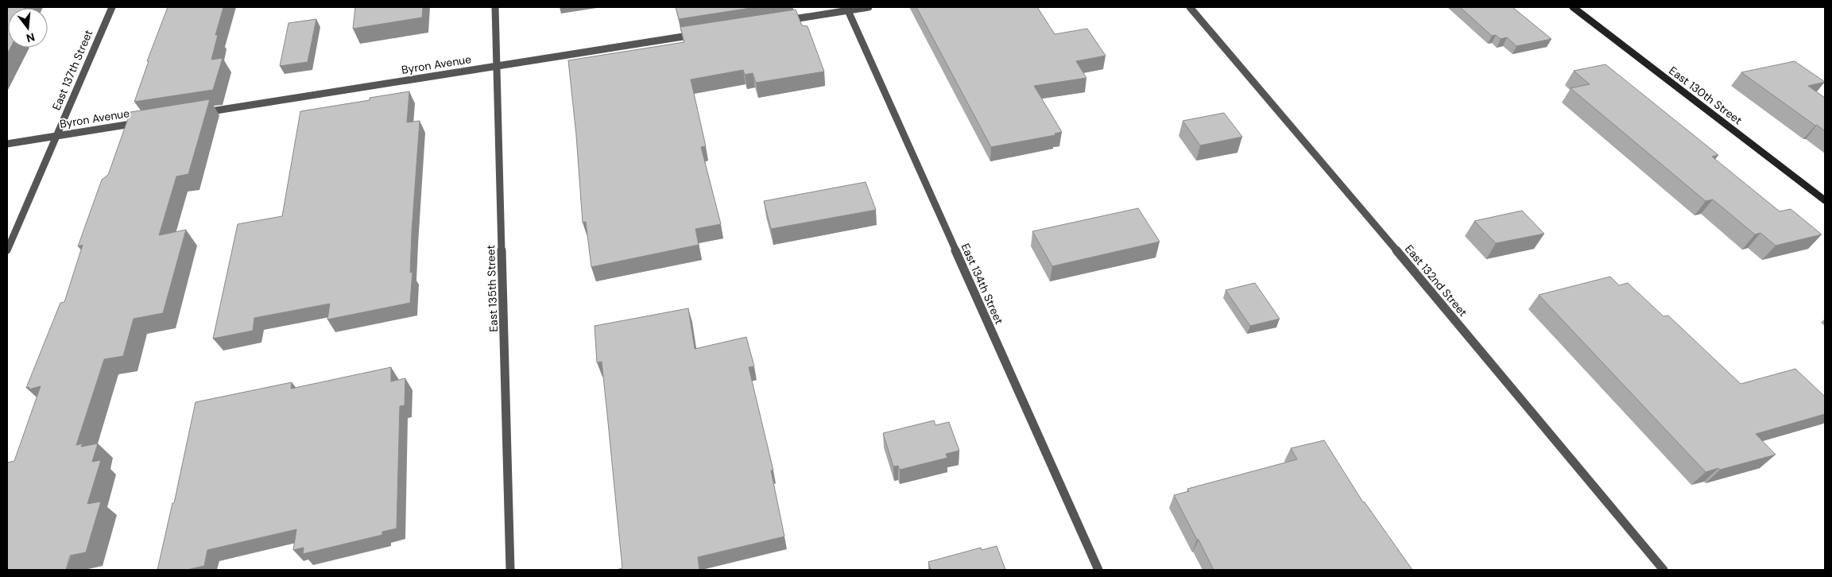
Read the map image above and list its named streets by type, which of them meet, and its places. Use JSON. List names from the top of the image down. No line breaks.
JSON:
{"streets":{"street":["Byron Avenue","East 137th Street","East 130th Street","East 132nd Street","East 134th Street","East 135th Street"]},"crossings":[["Byron Avenue","East 137th Street"],["Byron Avenue","East 135th Street"]],"north":"bottom"}
